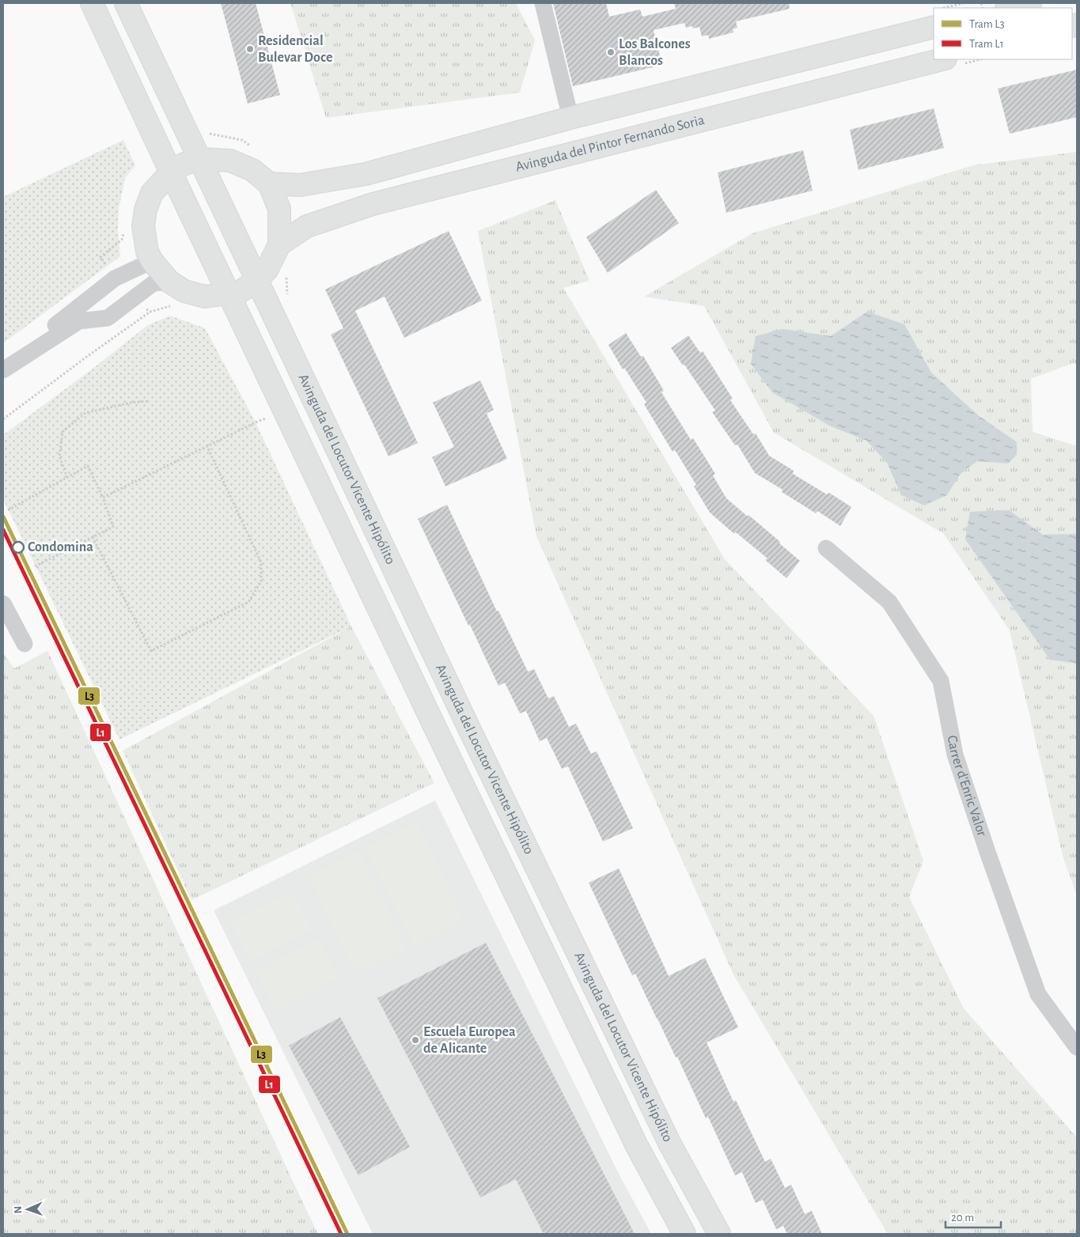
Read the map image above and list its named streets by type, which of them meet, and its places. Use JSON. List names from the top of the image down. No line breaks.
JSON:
{"streets":{"main road":["Avinguda del Pintor Fernando Soria","Avinguda del Locutor Vicente Hipólito"],"street":["Carrer d'Enric Valor"]},"places":["Residencial Bulevar Doce","Los Balcones Blancos","Condomina","Escuela Europea de Alicante"],"lines":["tram line L3","tram line L1"],"legend":["Tram L3","Tram L1"],"scale_bar":"20 m","north":"left"}
